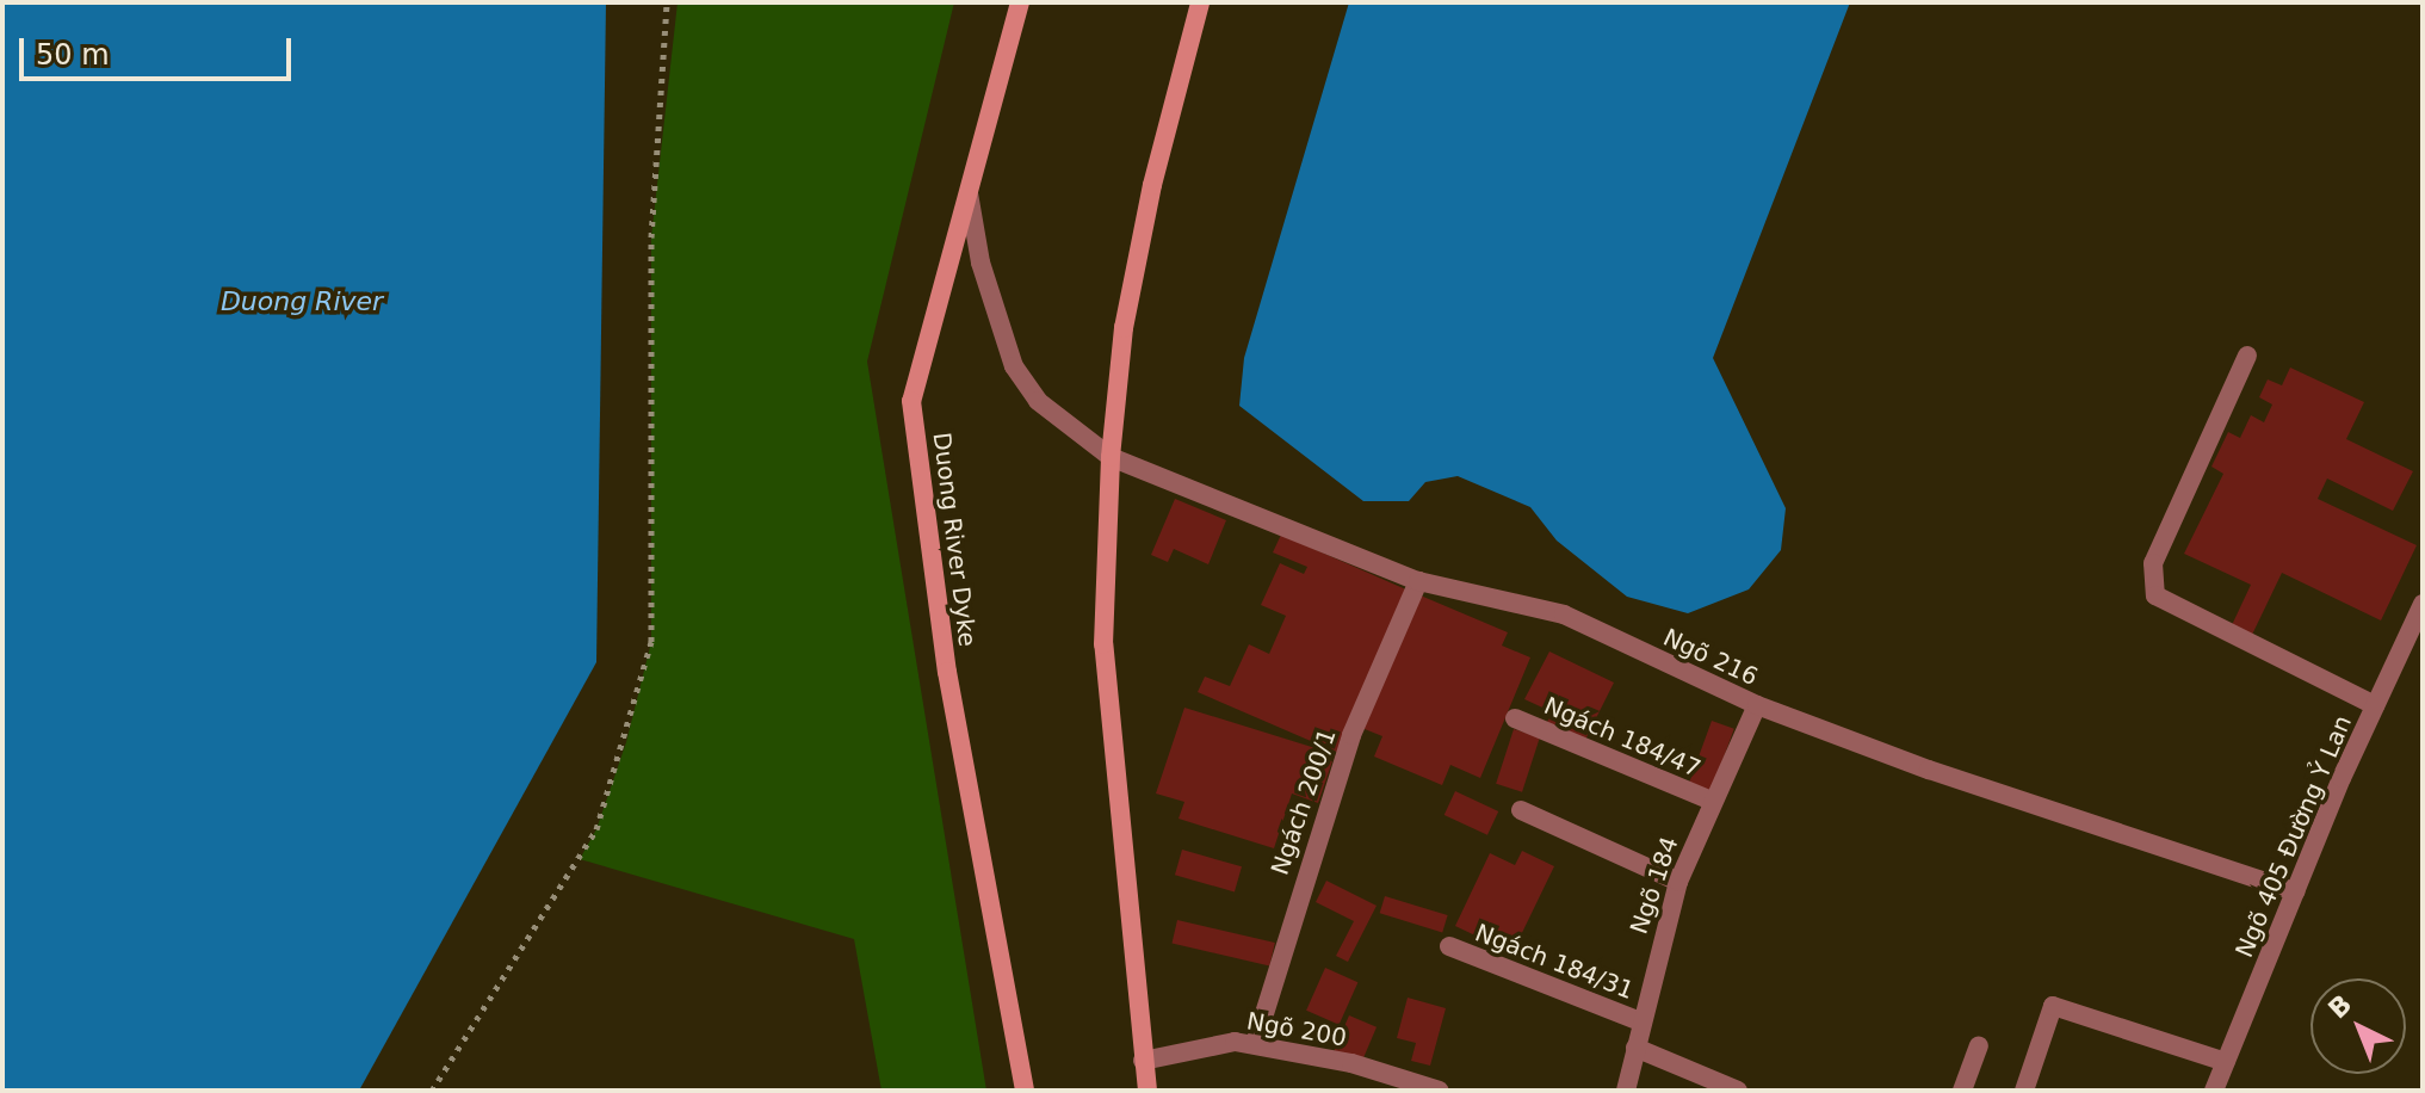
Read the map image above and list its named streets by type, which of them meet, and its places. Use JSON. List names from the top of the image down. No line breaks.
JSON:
{"streets":{"main road":["Duong River Dyke"],"street":["Ngõ 216","Ngách 184/47","Ngách 200/1","Ngõ 405 Đường Ỷ Lan","Ngõ 184","Ngách 184/31","Ngõ 200"]},"crossings":[["Duong River Dyke","Ngõ 216"],["Ngõ 216","Ngách 200/1"],["Ngõ 216","Ngõ 405 Đường Ỷ Lan"],["Ngõ 216","Ngõ 184"],["Ngách 184/47","Ngõ 184"],["Ngách 200/1","Ngõ 200"],["Ngõ 184","Ngách 184/31"]],"water":["Duong River"],"scale_bar":"50 m","north":"top left"}
